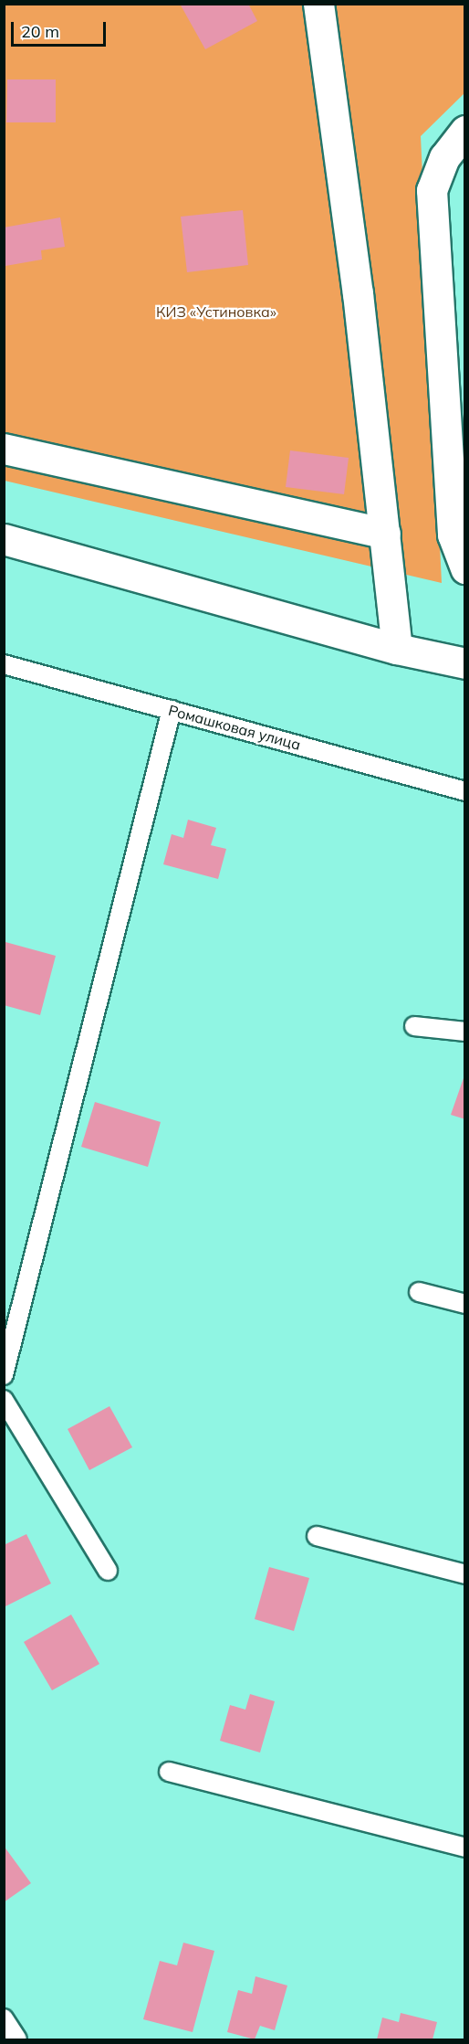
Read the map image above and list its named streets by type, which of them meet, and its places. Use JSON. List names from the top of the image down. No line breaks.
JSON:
{"streets":{"lane":["Ромашковая улица"]},"parks":["КИЗ «Устиновка»"],"scale_bar":"20 m"}
